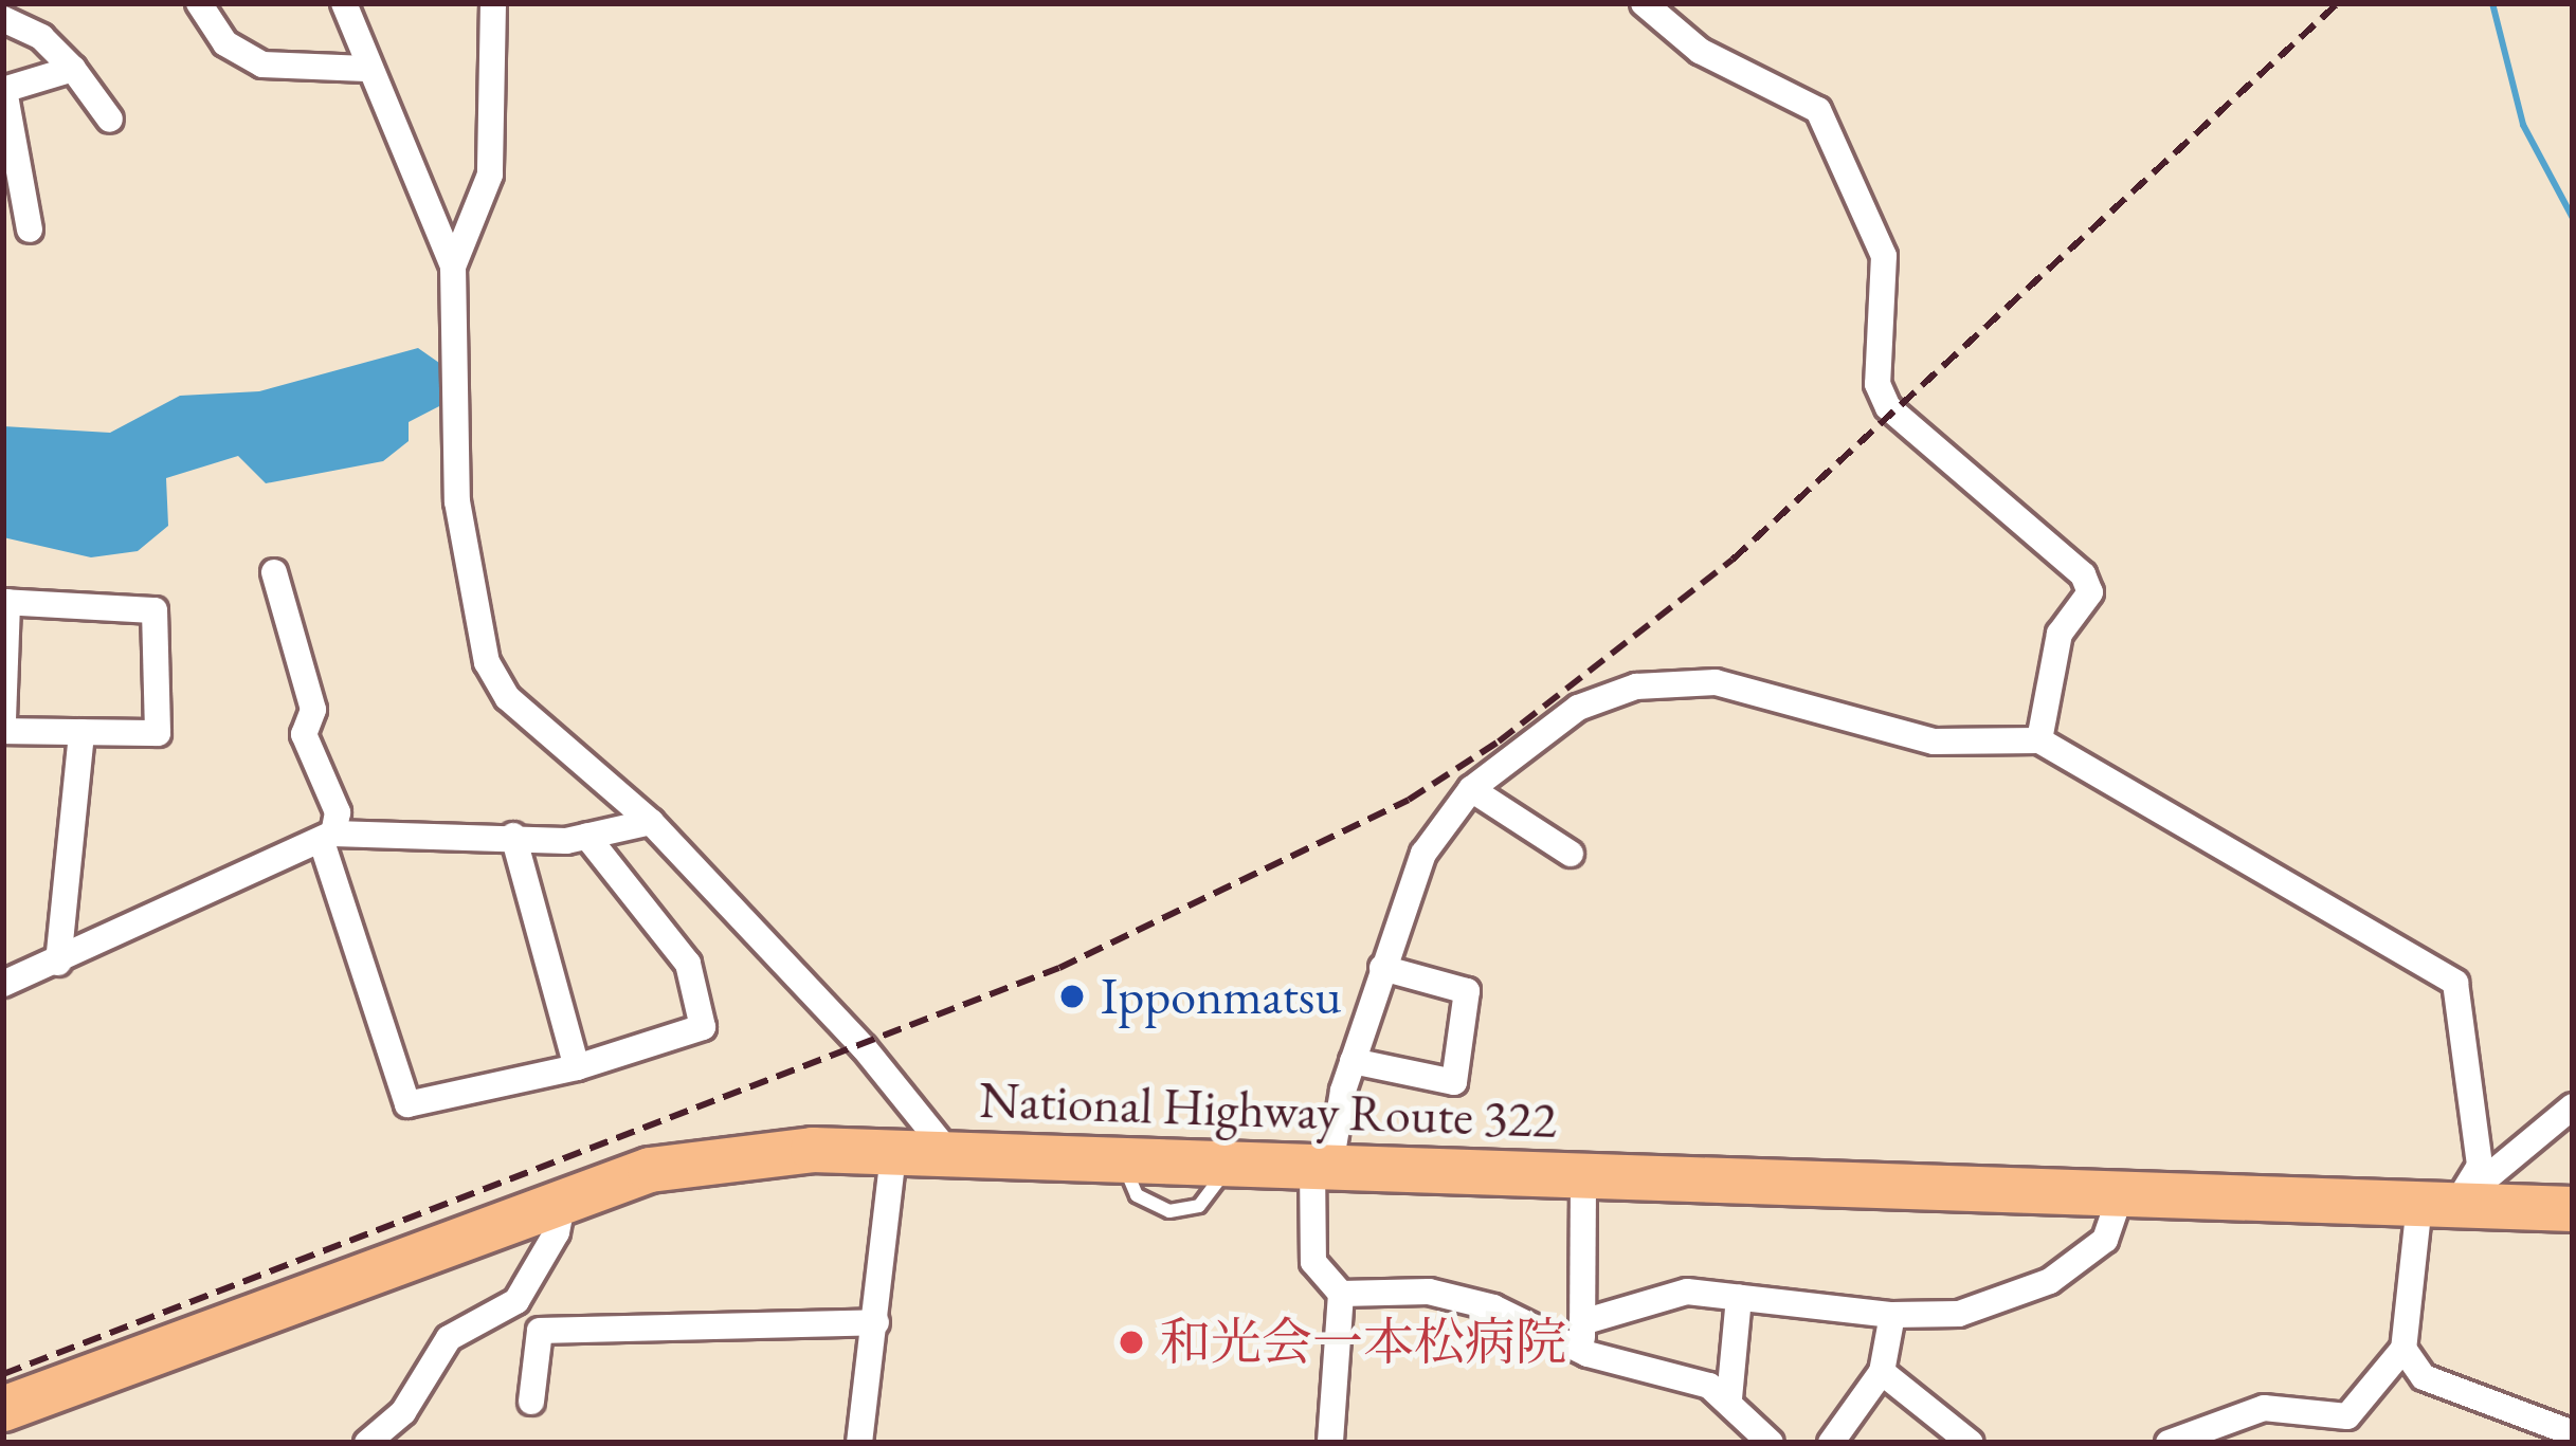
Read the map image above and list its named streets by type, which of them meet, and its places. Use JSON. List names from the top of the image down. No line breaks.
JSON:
{"streets":{"highway":["National Highway Route 322"]},"places":["Ipponmatsu","和光会一本松病院"]}
